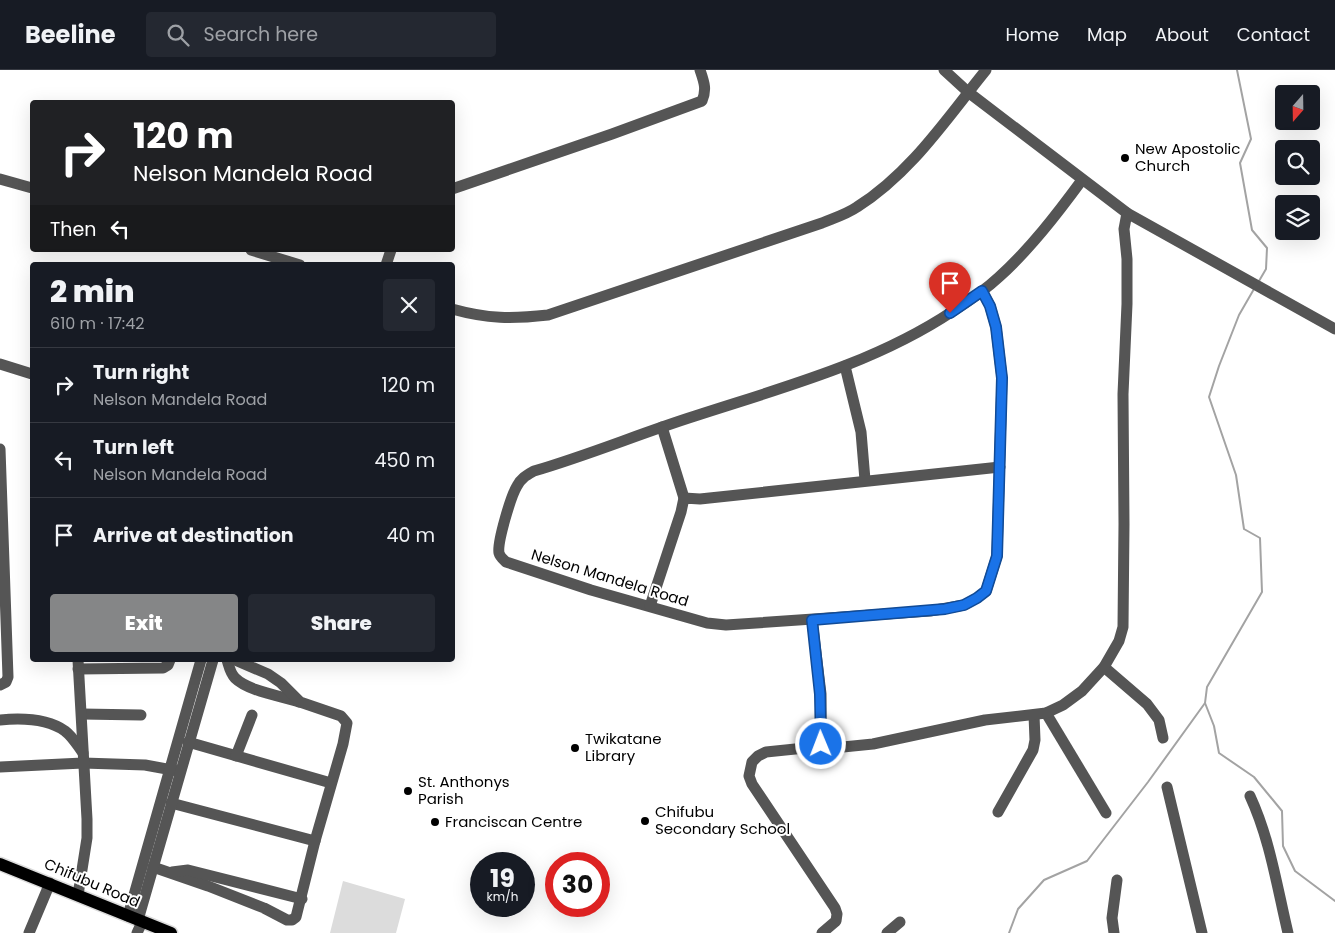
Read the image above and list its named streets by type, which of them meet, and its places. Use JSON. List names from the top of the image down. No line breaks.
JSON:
{"streets":{"main road":["Chifubu Road"],"street":["Nelson Mandela Road"]},"places":["New Apostolic Church","Twikatane Library","St. Anthonys Parish","Chifubu Secondary School","Franciscan Centre"],"north":"bottom","page":{"header":"Beeline","search":"Search here","nav":["Home","Map","About","Contact"],"turn":["120 m","Nelson Mandela Road"],"then":"Then","heading":["2 min","610 m · 17:42"],"list":[{"name":"Turn right","note":"Nelson Mandela Road","value":"120 m"},{"name":"Turn left","note":"Nelson Mandela Road","value":"450 m"},{"name":"Arrive at destination","value":"40 m"}],"buttons":["Exit","Share"],"speed":"19 km/h","limit":"30"}}
